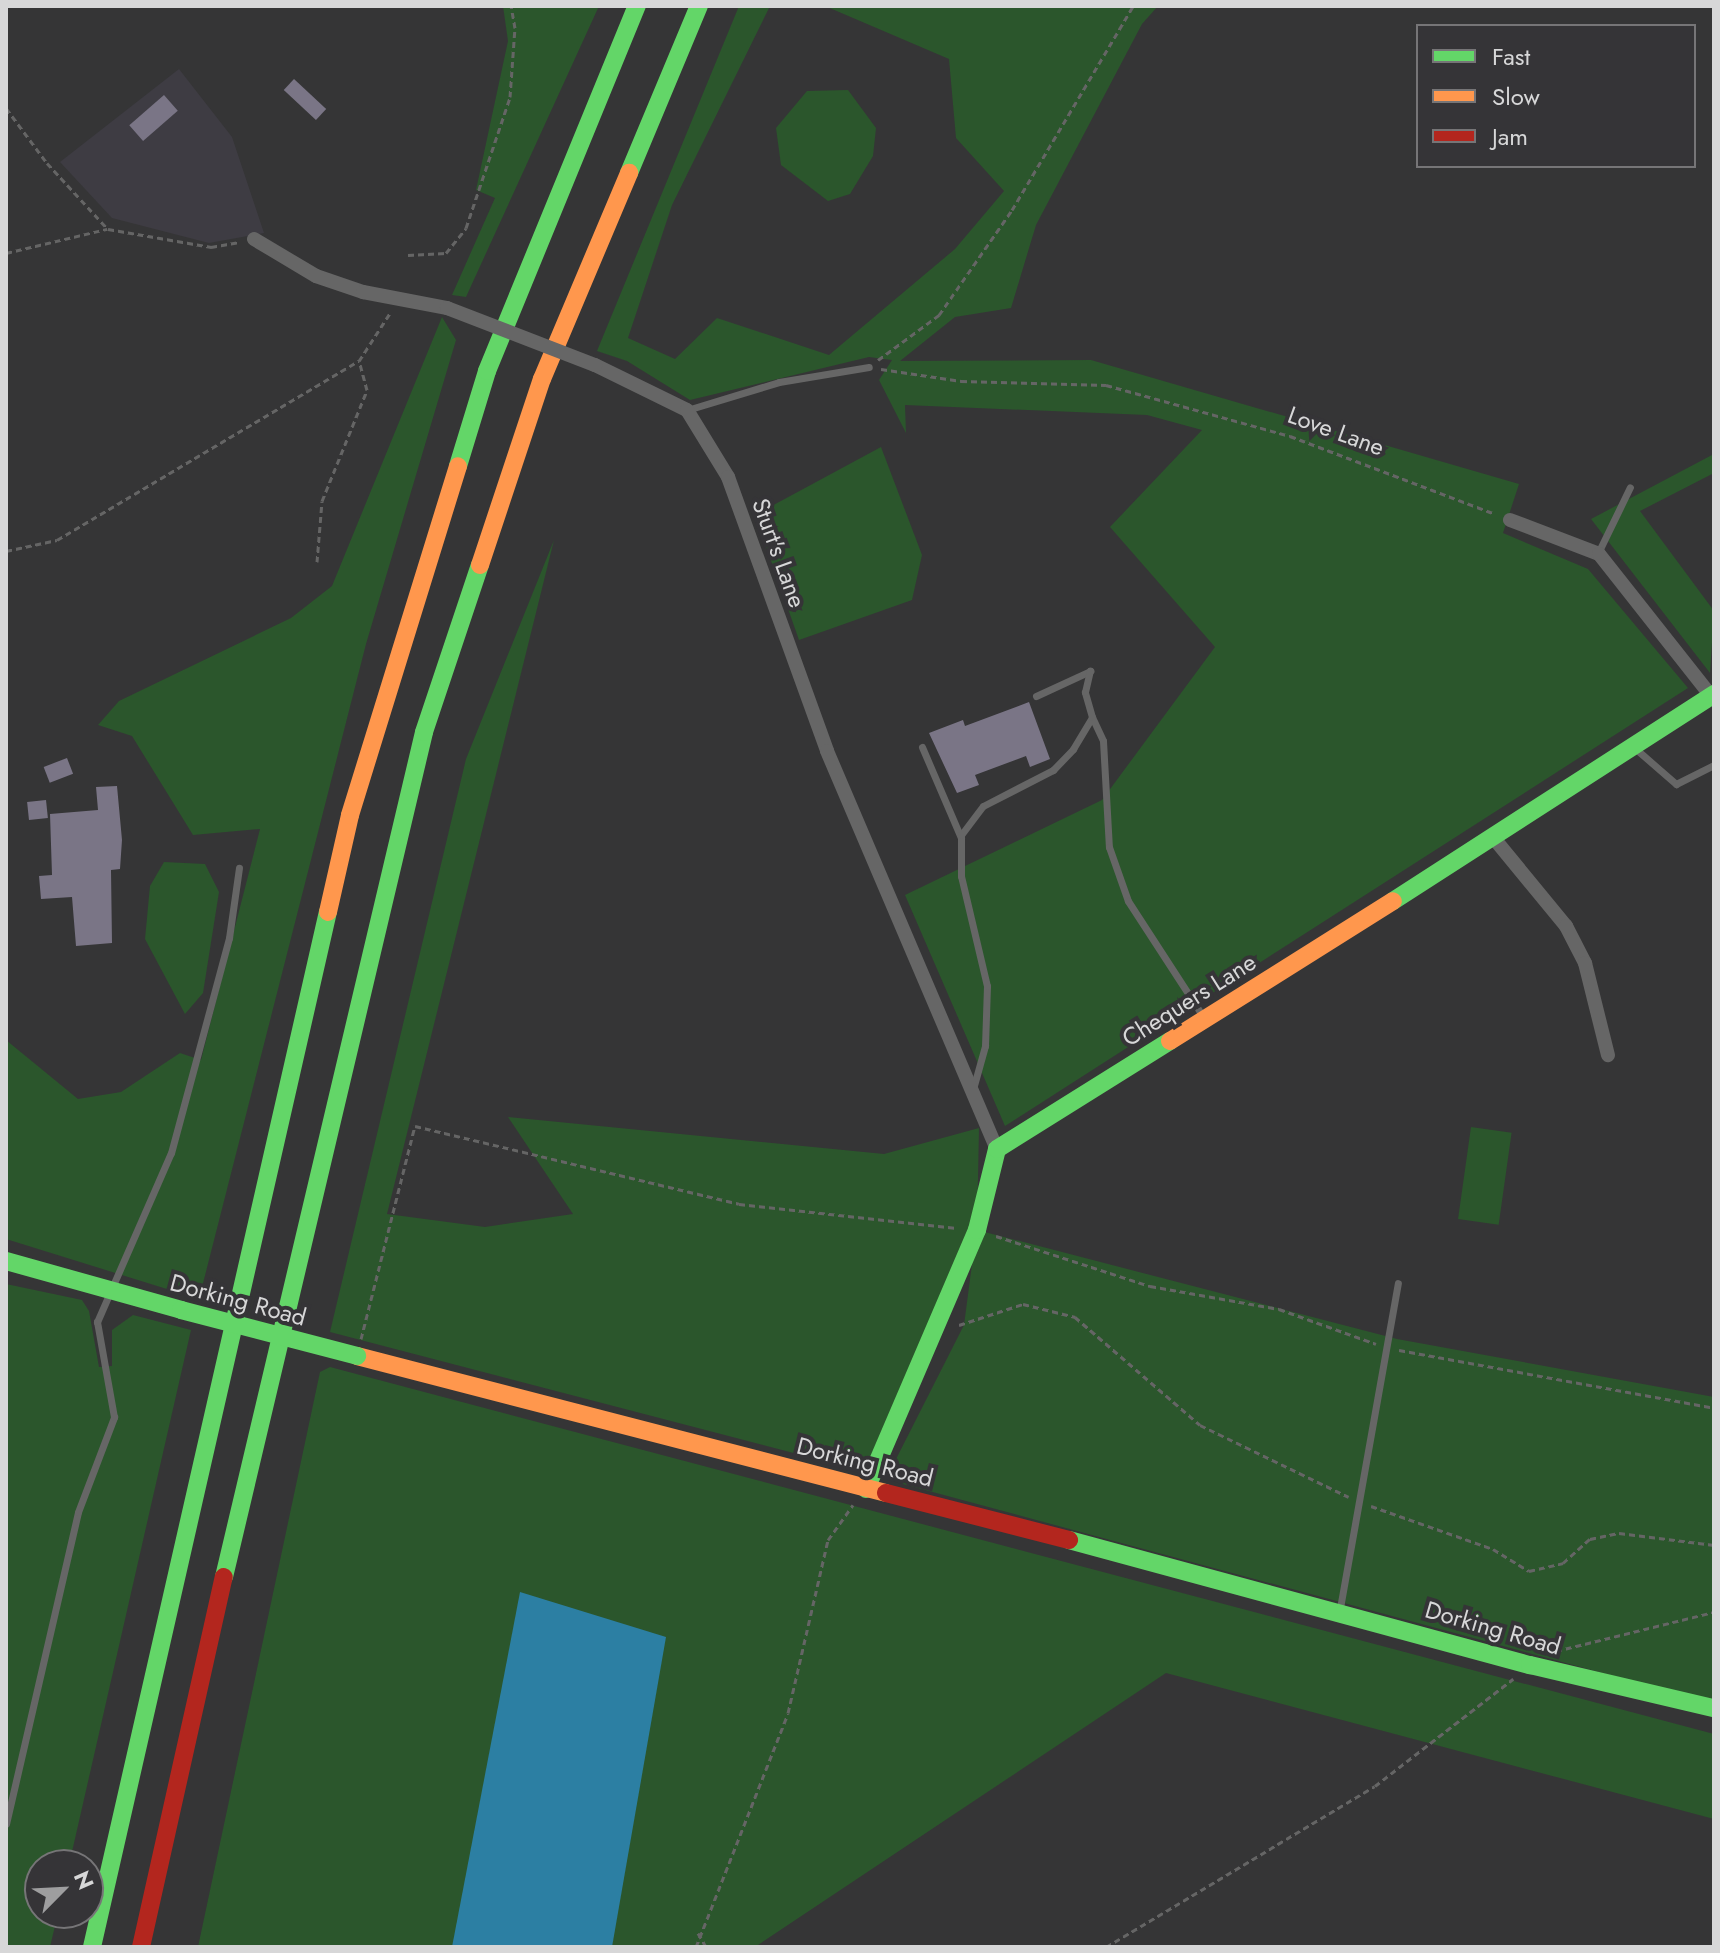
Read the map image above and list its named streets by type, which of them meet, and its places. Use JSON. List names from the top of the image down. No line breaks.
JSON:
{"streets":{"main road":["Chequers Lane","Dorking Road"],"street":["Sturt's Lane"],"path":["Love Lane"]},"crossings":[["Sturt's Lane","Chequers Lane"]],"legend":["Fast","Slow","Jam"],"north":"top right"}
